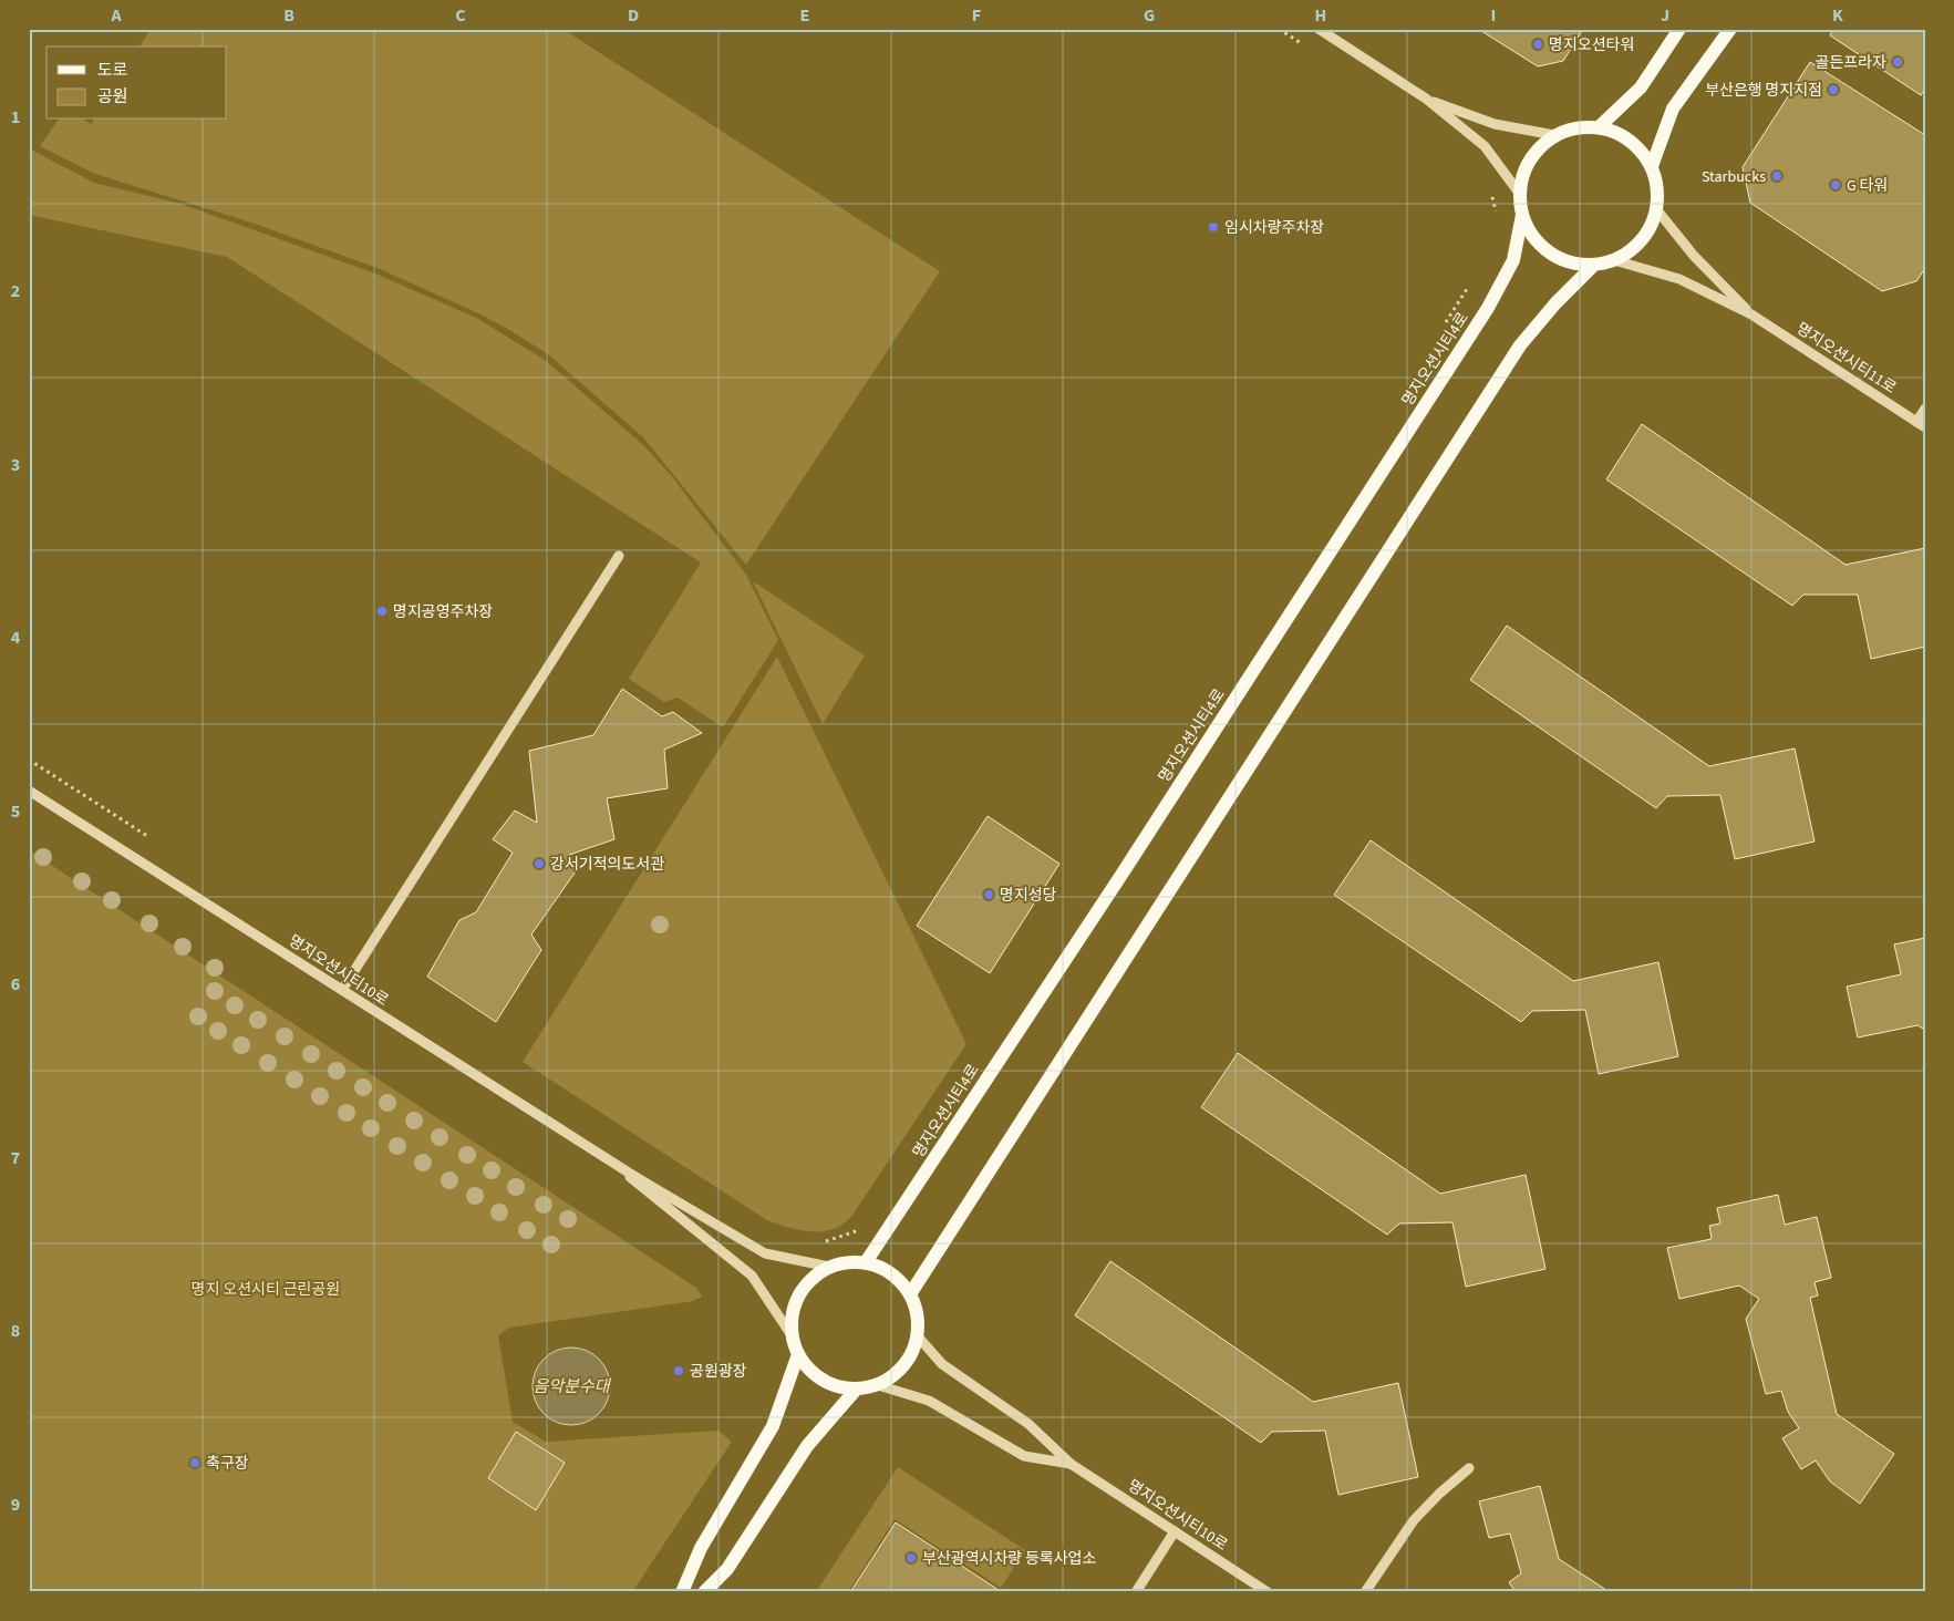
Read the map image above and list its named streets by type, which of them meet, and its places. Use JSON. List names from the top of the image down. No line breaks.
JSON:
{"streets":{"main road":["명지오션시티4로"],"street":["명지오션시티11로","명지오션시티10로"]},"water":["음악분수대"],"parks":["명지 오션시티 근린공원"],"places":["명지오션타워","골든프라자","부산은행 명지지점","Starbucks","G 타워","임시차량주차장","명지공영주차장","강서기적의도서관","명지성당","공원광장","축구장","부산광역시차량 등록사업소"],"legend":["도로","공원"],"grid":{"columns":["A","B","C","D","E","F","G","H","I","J","K"],"rows":["1","2","3","4","5","6","7","8","9"]}}
